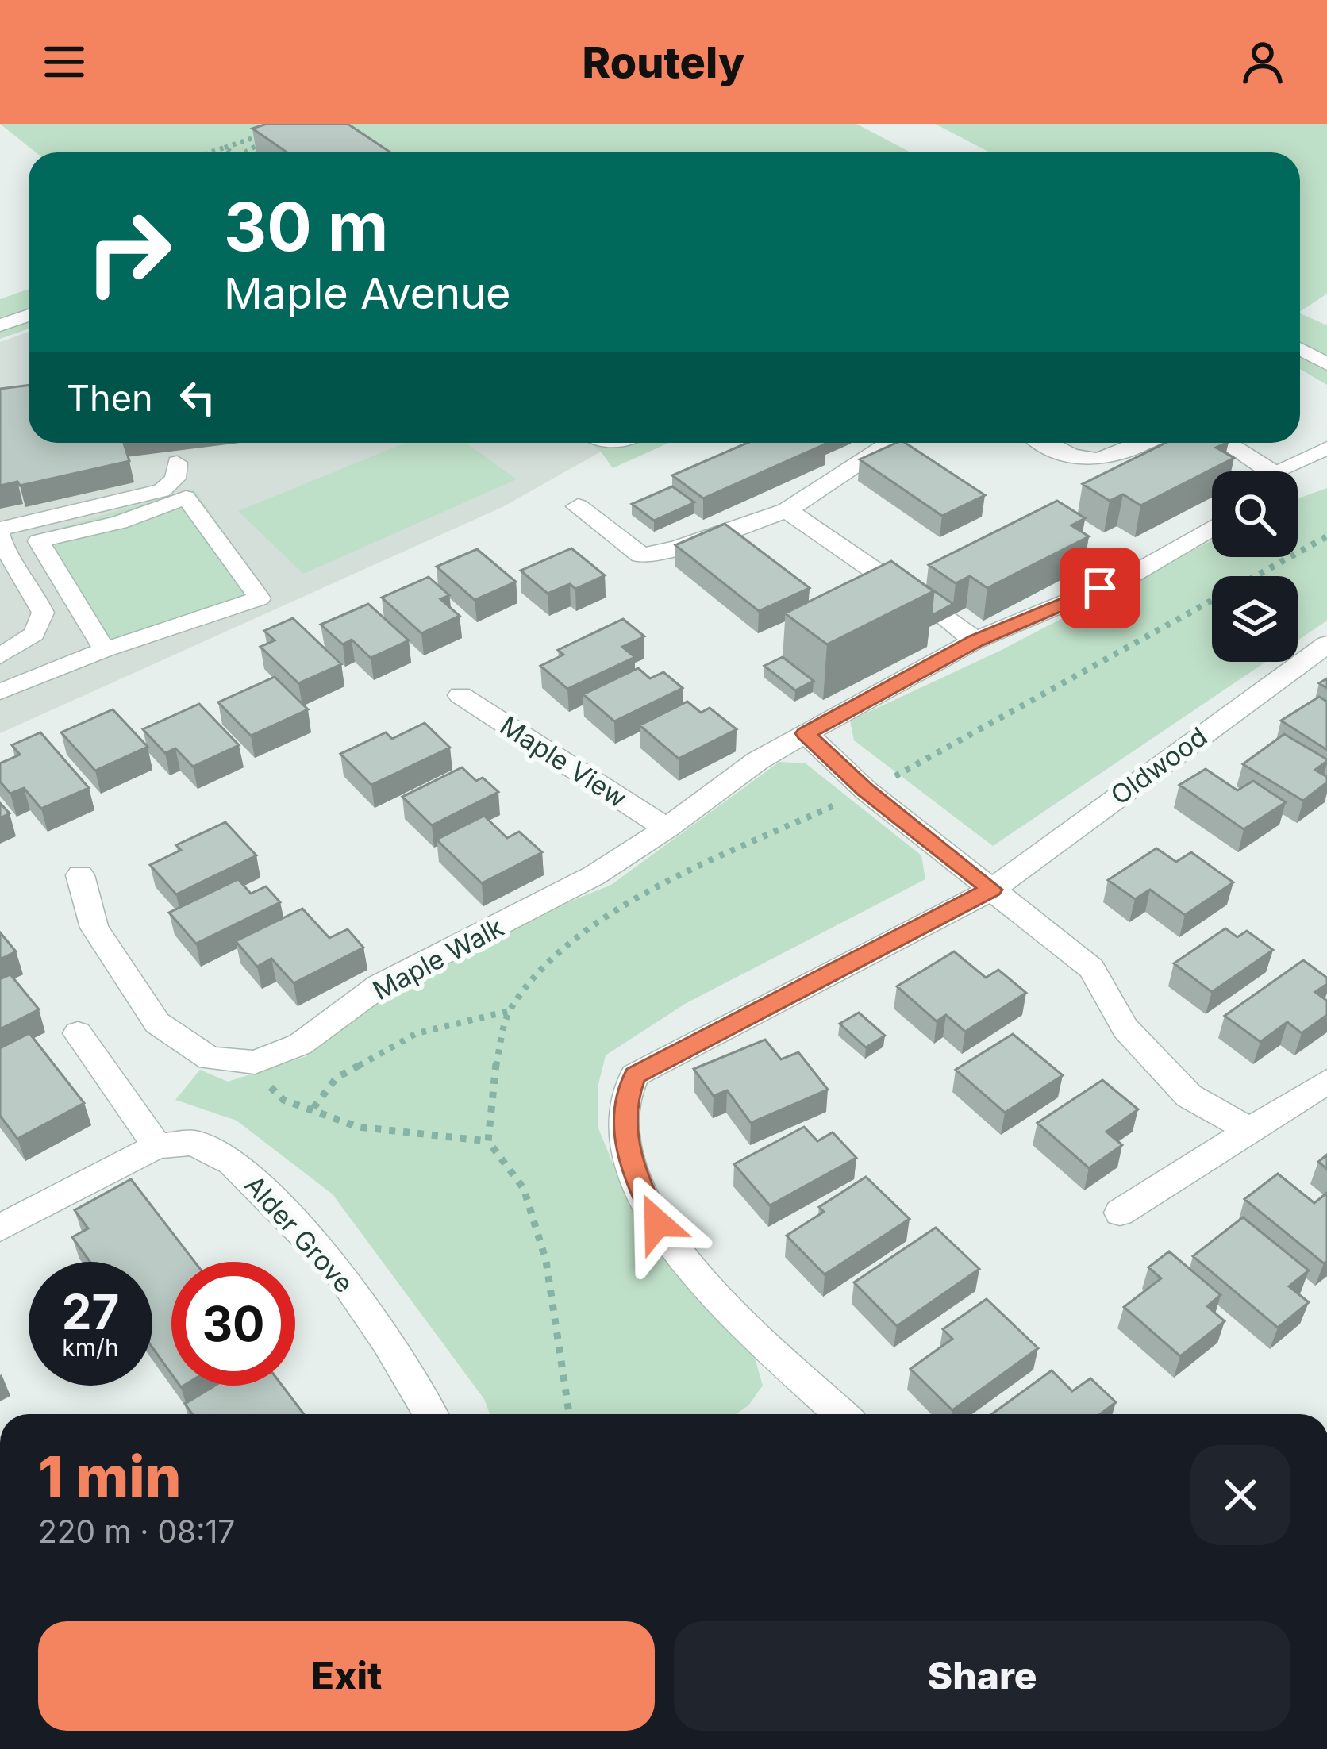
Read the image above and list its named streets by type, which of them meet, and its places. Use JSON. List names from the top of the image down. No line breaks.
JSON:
{"streets":{"street":["Maple View","Oldwood","Maple Walk","Alder Grove"]},"crossings":[["Maple View","Maple Walk"]],"page":{"header":"Routely","turn":["30 m","Maple Avenue"],"then":"Then","speed":"27 km/h","limit":"30","heading":["1 min","220 m · 08:17"],"buttons":["Exit","Share"]}}
